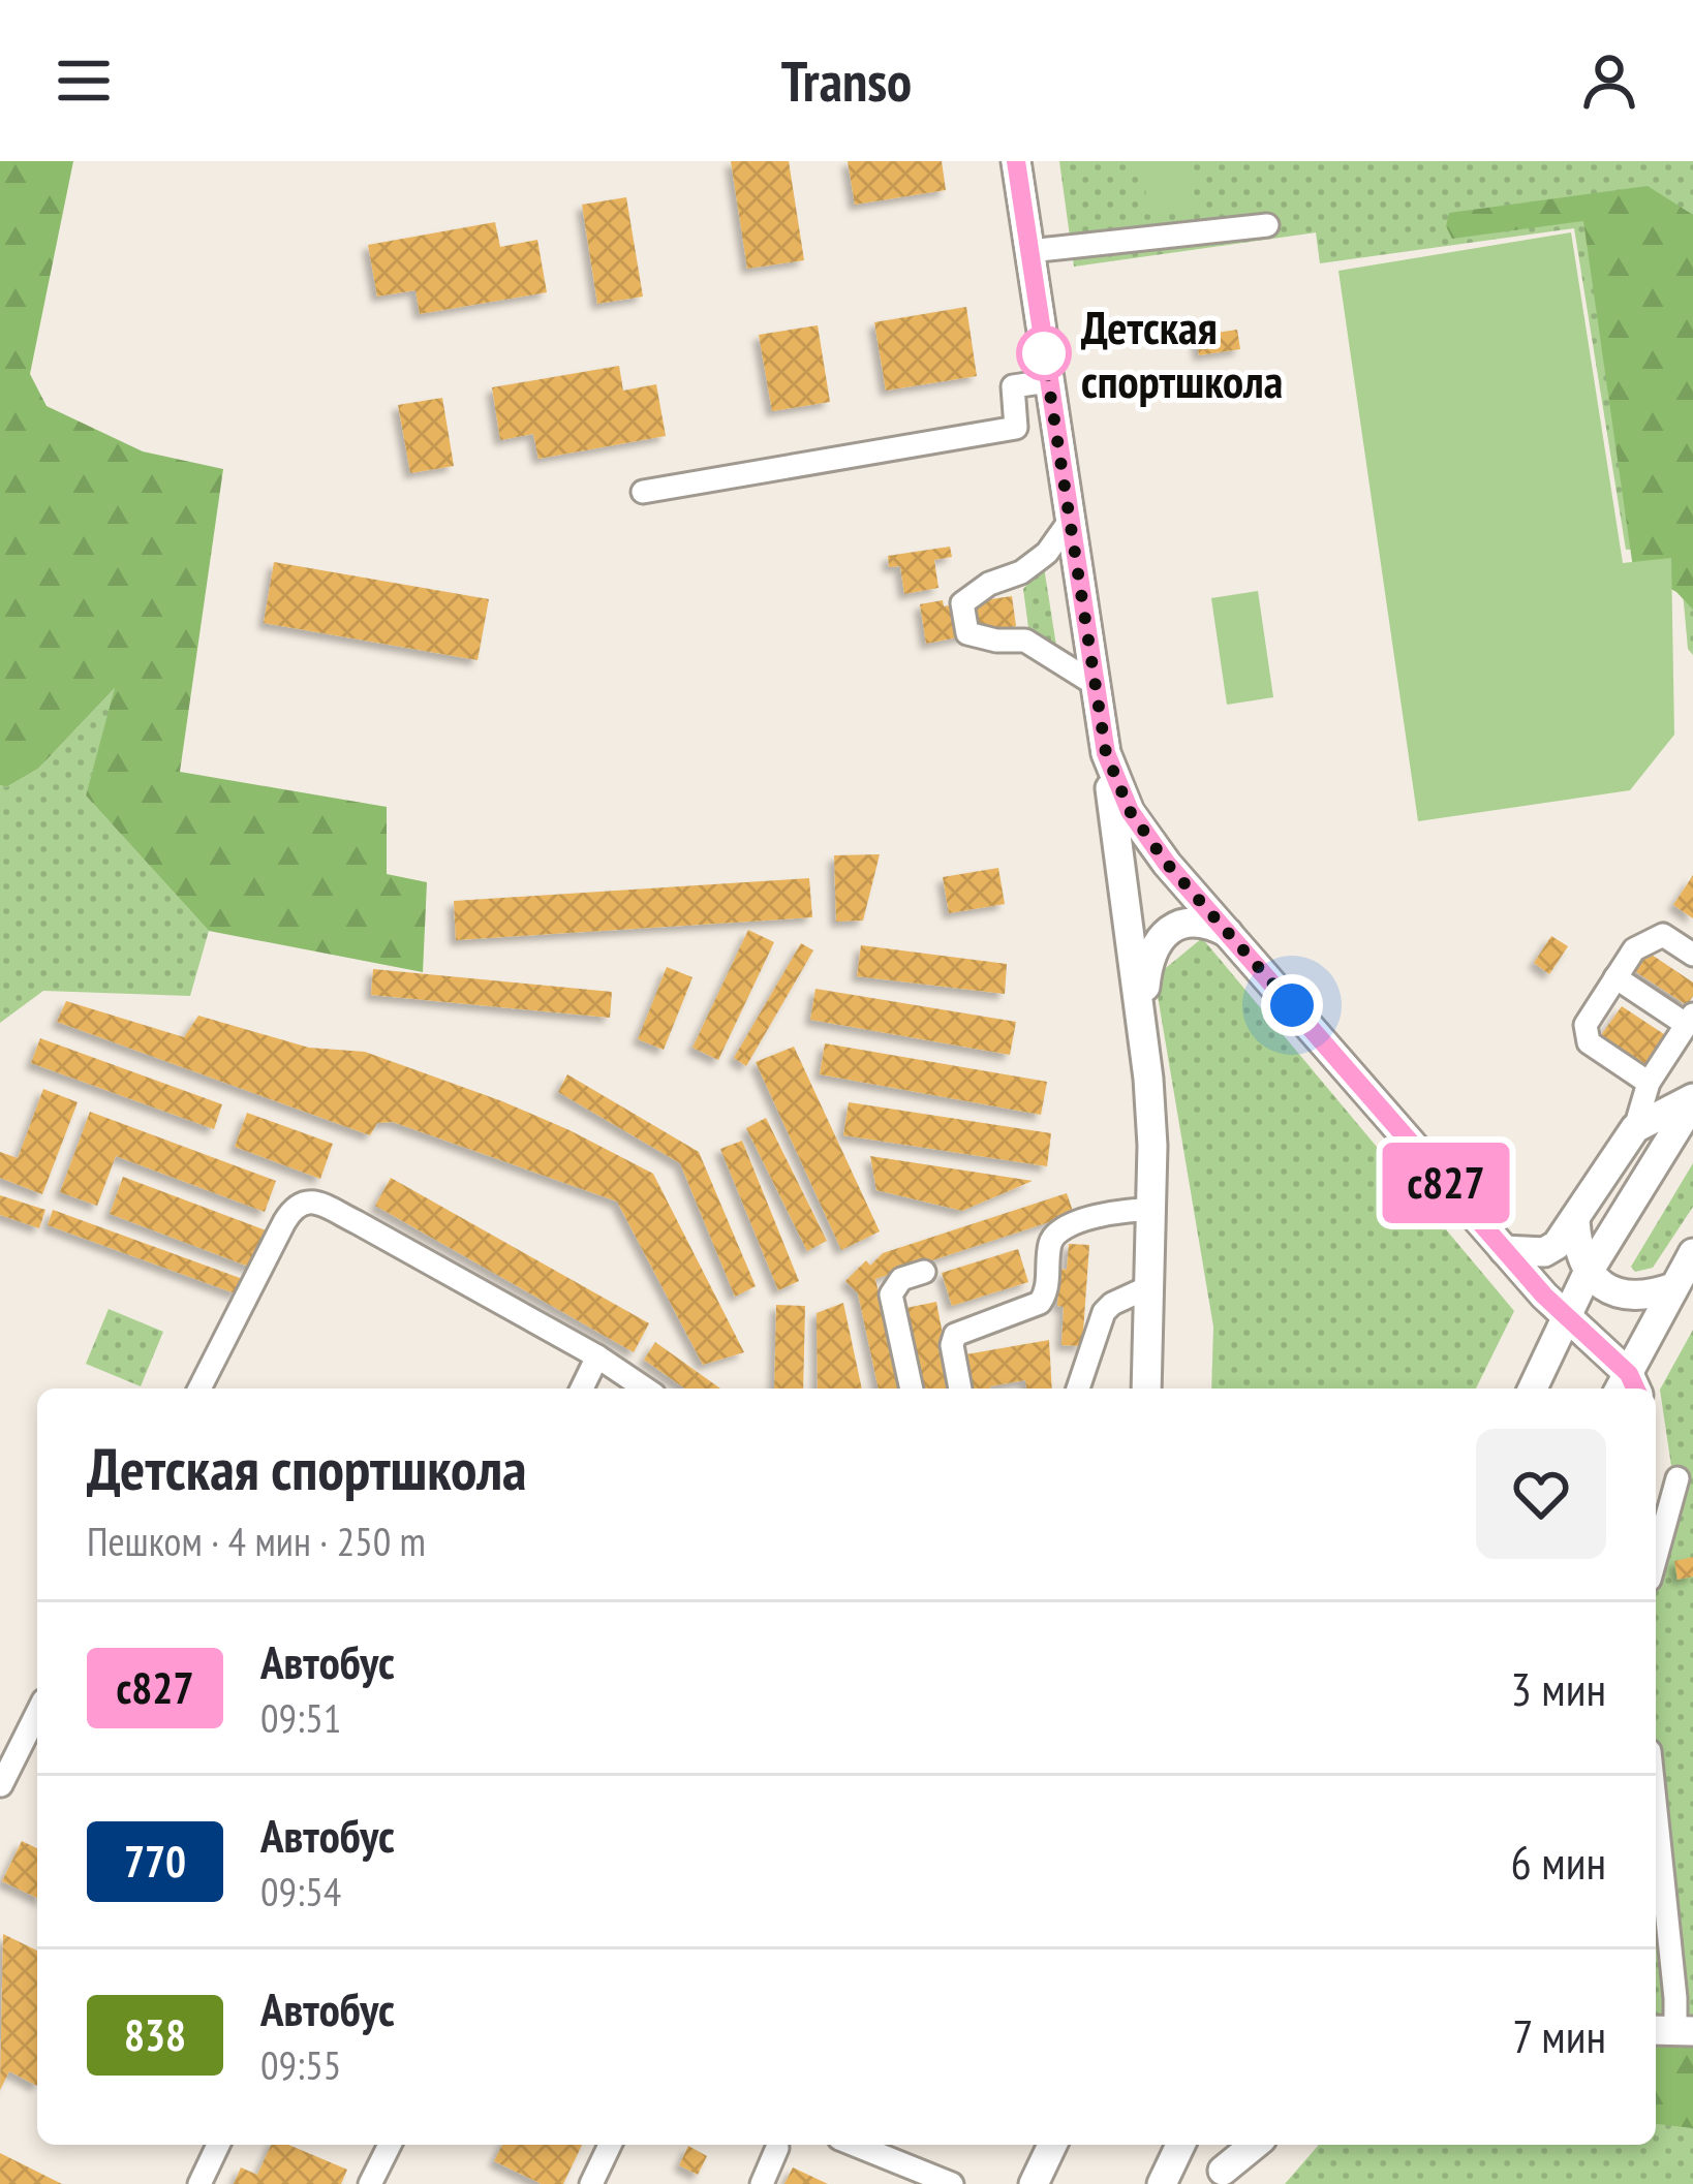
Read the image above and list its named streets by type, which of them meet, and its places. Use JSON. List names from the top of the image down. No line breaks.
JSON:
{"places":["Детская спортшкола"],"lines":["bus line с827"],"page":{"header":"Transo","on_map":"с827","heading":["Детская спортшкола","Пешком · 4 мин · 250 m"],"list":[{"mark":"с827","name":"Автобус","note":"09:51","value":"3 мин"},{"mark":"770","name":"Автобус","note":"09:54","value":"6 мин"},{"mark":"838","name":"Автобус","note":"09:55","value":"7 мин"}]}}
